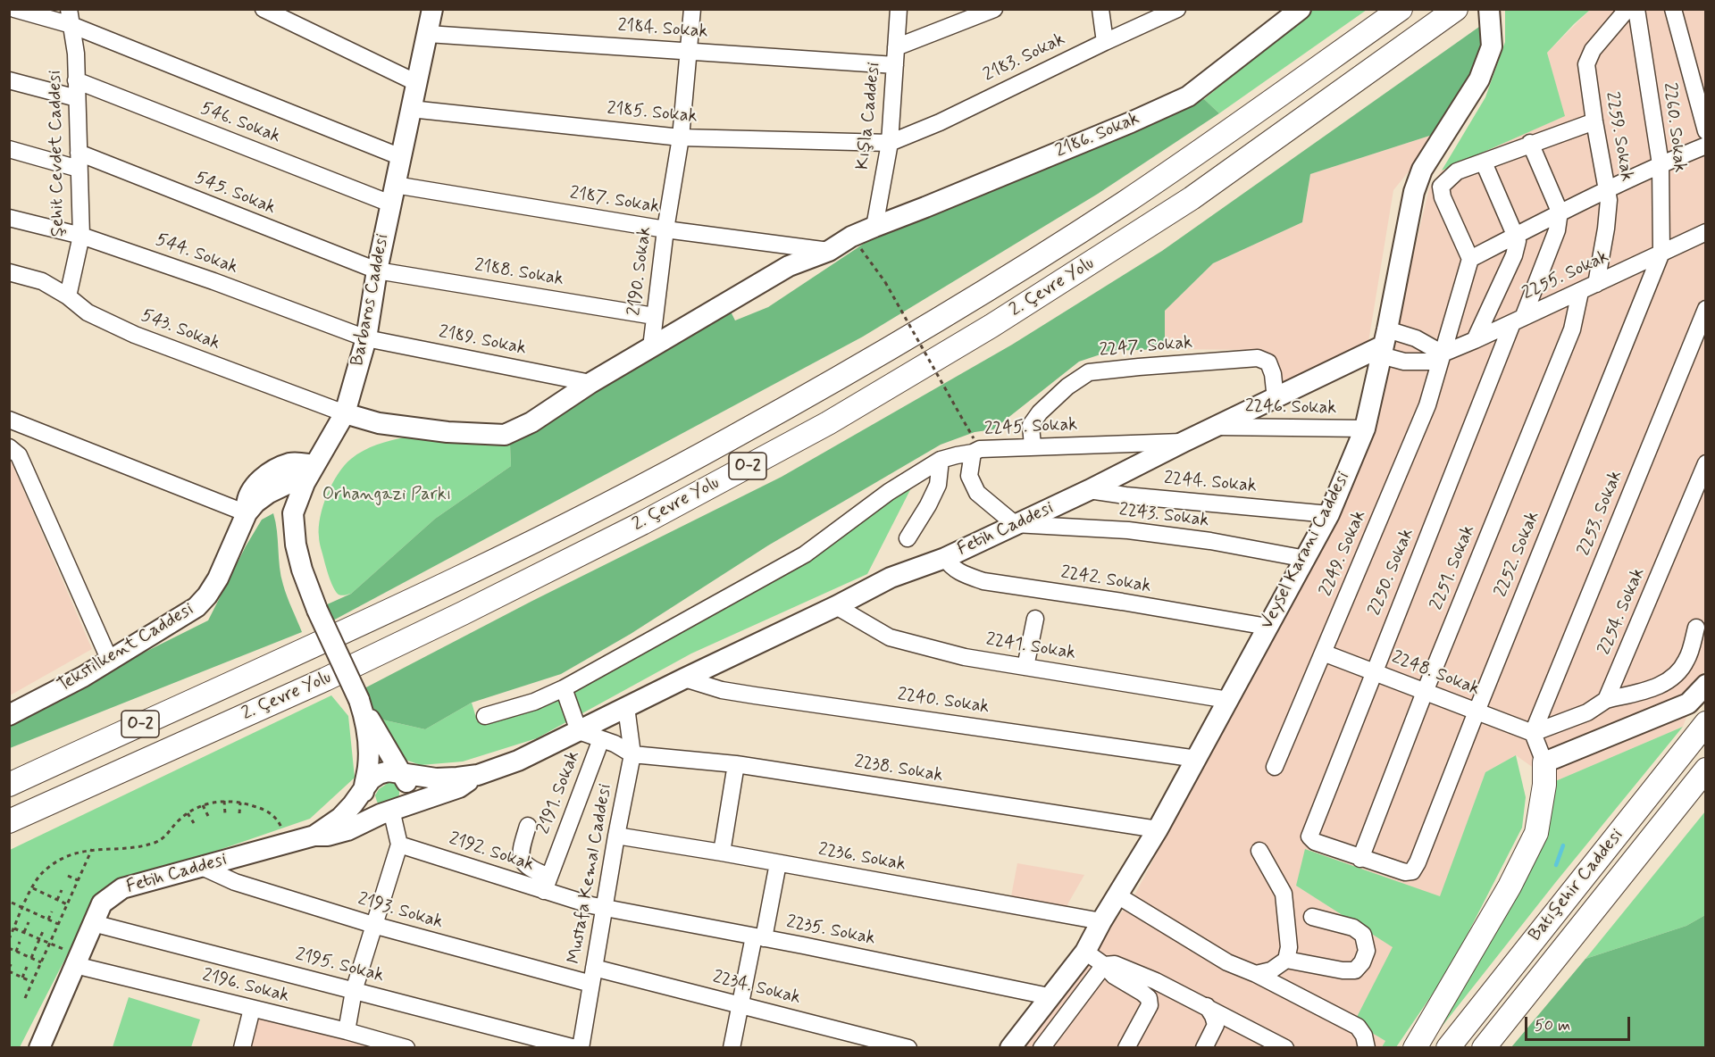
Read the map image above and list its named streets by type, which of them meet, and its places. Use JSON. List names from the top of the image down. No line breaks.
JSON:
{"streets":{"highway":["2. Çevre Yolu","O-2","Batışehir Caddesi"],"main road":["2186. Sokak","Barbaros Caddesi","Fetih Caddesi","Veysel Karani Caddesi","Tekstilkent Caddesi"],"street":["2184. Sokak","2183. Sokak","2185. Sokak","Kışla Caddesi","546. Sokak","2260. Sokak","2259. Sokak","Şehit Cevdet Caddesi","545. Sokak","2187. Sokak","544. Sokak","2190. Sokak","2188. Sokak","2255. Sokak","543. Sokak","2189. Sokak","2247. Sokak","2246. Sokak","2245. Sokak","2244. Sokak","2253. Sokak","2243. Sokak","2249. Sokak","2252. Sokak","2251. Sokak","2250. Sokak","2242. Sokak","2254. Sokak","2241. Sokak","2248. Sokak","2240. Sokak","2238. Sokak","2191. Sokak","2192. Sokak","2236. Sokak","Mustafa Kemal Caddesi","2193. Sokak","2235. Sokak","2195. Sokak","2196. Sokak","2234. Sokak"]},"crossings":[["2184. Sokak","Kışla Caddesi"],["2184. Sokak","2190. Sokak"],["2184. Sokak","Barbaros Caddesi"],["2183. Sokak","2185. Sokak"],["2183. Sokak","Kışla Caddesi"],["2185. Sokak","Kışla Caddesi"],["2185. Sokak","2190. Sokak"],["2185. Sokak","Barbaros Caddesi"],["Kışla Caddesi","2186. Sokak"],["546. Sokak","Şehit Cevdet Caddesi"],["546. Sokak","2187. Sokak"],["546. Sokak","Barbaros Caddesi"],["2260. Sokak","2255. Sokak"],["2260. Sokak","2252. Sokak"],["2186. Sokak","2187. Sokak"],["2186. Sokak","2190. Sokak"],["2186. Sokak","Barbaros Caddesi"],["2186. Sokak","543. Sokak"],["2186. Sokak","2189. Sokak"],["2259. Sokak","2255. Sokak"],["Şehit Cevdet Caddesi","545. Sokak"],["Şehit Cevdet Caddesi","544. Sokak"],["Şehit Cevdet Caddesi","543. Sokak"],["545. Sokak","2188. Sokak"],["545. Sokak","Barbaros Caddesi"],["2187. Sokak","2190. Sokak"],["2187. Sokak","Barbaros Caddesi"],["544. Sokak","Barbaros Caddesi"],["544. Sokak","2189. Sokak"],["2190. Sokak","2188. Sokak"],["2188. Sokak","Barbaros Caddesi"],["2255. Sokak","Fetih Caddesi"],["2255. Sokak","Veysel Karani Caddesi"],["2255. Sokak","2249. Sokak"],["2255. Sokak","2252. Sokak"],["2255. Sokak","2251. Sokak"],["2255. Sokak","2250. Sokak"],["Barbaros Caddesi","543. Sokak"],["Barbaros Caddesi","2189. Sokak"],["2247. Sokak","2245. Sokak"],["2247. Sokak","Fetih Caddesi"],["2246. Sokak","Fetih Caddesi"],["2246. Sokak","Veysel Karani Caddesi"],["2245. Sokak","2243. Sokak"],["2245. Sokak","Fetih Caddesi"],["2244. Sokak","Fetih Caddesi"],["2244. Sokak","Veysel Karani Caddesi"],["2253. Sokak","2248. Sokak"],["2243. Sokak","Fetih Caddesi"],["2243. Sokak","Veysel Karani Caddesi"],["Fetih Caddesi","Veysel Karani Caddesi"],["Fetih Caddesi","2242. Sokak"],["Fetih Caddesi","2241. Sokak"],["Fetih Caddesi","2240. Sokak"],["Fetih Caddesi","Mustafa Kemal Caddesi"],["Fetih Caddesi","2193. Sokak"],["Fetih Caddesi","2195. Sokak"],["Fetih Caddesi","2196. Sokak"],["Veysel Karani Caddesi","2242. Sokak"],["Veysel Karani Caddesi","2241. Sokak"],["Veysel Karani Caddesi","2240. Sokak"],["Veysel Karani Caddesi","2238. Sokak"],["Veysel Karani Caddesi","2236. Sokak"],["Veysel Karani Caddesi","2235. Sokak"],["2249. Sokak","2248. Sokak"],["2252. Sokak","2251. Sokak"],["2252. Sokak","2250. Sokak"],["2252. Sokak","2248. Sokak"],["2251. Sokak","2250. Sokak"],["2251. Sokak","2248. Sokak"],["2250. Sokak","2248. Sokak"],["2238. Sokak","Mustafa Kemal Caddesi"],["2191. Sokak","2192. Sokak"],["2192. Sokak","Mustafa Kemal Caddesi"],["2192. Sokak","2235. Sokak"],["2236. Sokak","Mustafa Kemal Caddesi"],["Mustafa Kemal Caddesi","2193. Sokak"],["Mustafa Kemal Caddesi","2235. Sokak"],["Mustafa Kemal Caddesi","2234. Sokak"]],"parks":["Orhangazi Parkı"],"scale_bar":"50 m"}
